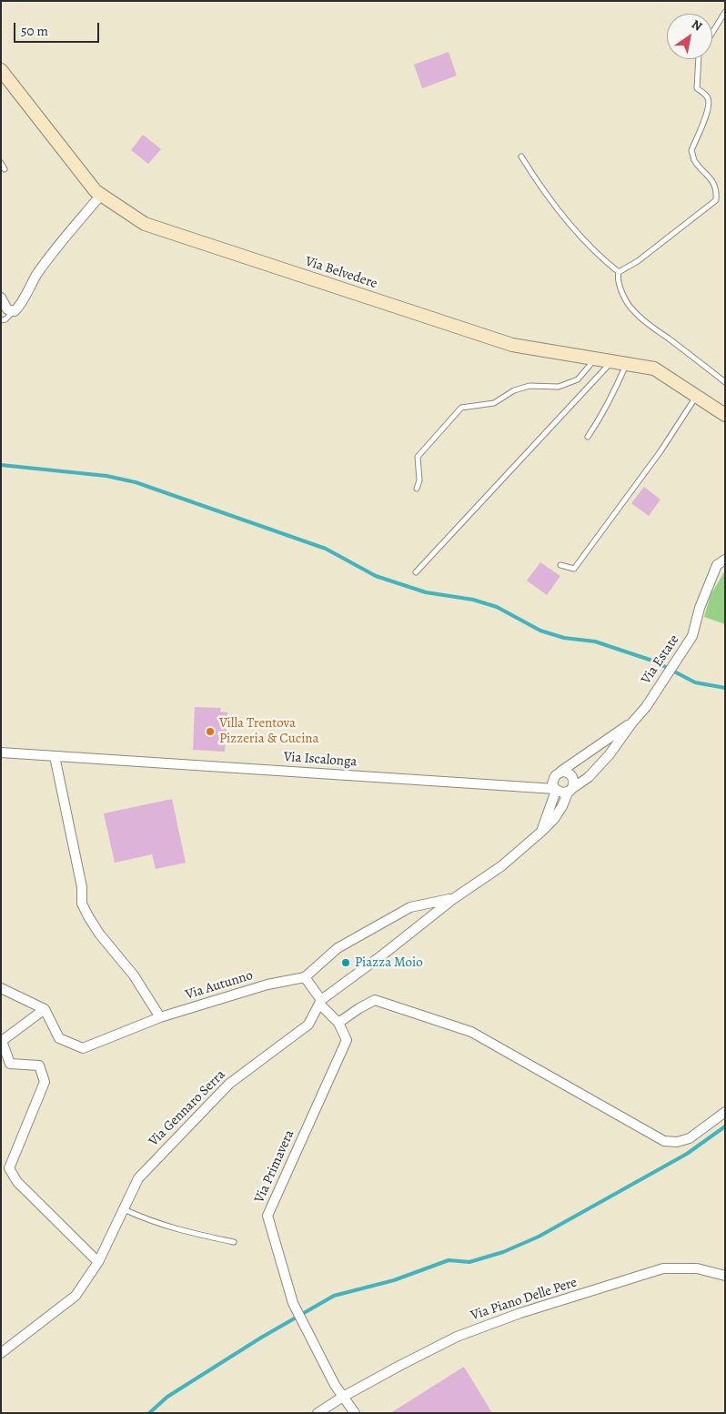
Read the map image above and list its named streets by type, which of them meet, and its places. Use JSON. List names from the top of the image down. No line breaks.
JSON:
{"streets":{"street":["Via Belvedere","Via Estate","Via Iscalonga","Via Autunno","Via Gennaro Serra","Via Primavera","Via Piano Delle Pere"]},"crossings":[["Via Estate","Via Iscalonga"],["Via Estate","Via Gennaro Serra"],["Via Gennaro Serra","Via Primavera"],["Via Primavera","Via Piano Delle Pere"]],"places":["Villa Trentova Pizzeria & Cucina","Piazza Moio"],"scale_bar":"50 m","north":"top right"}
